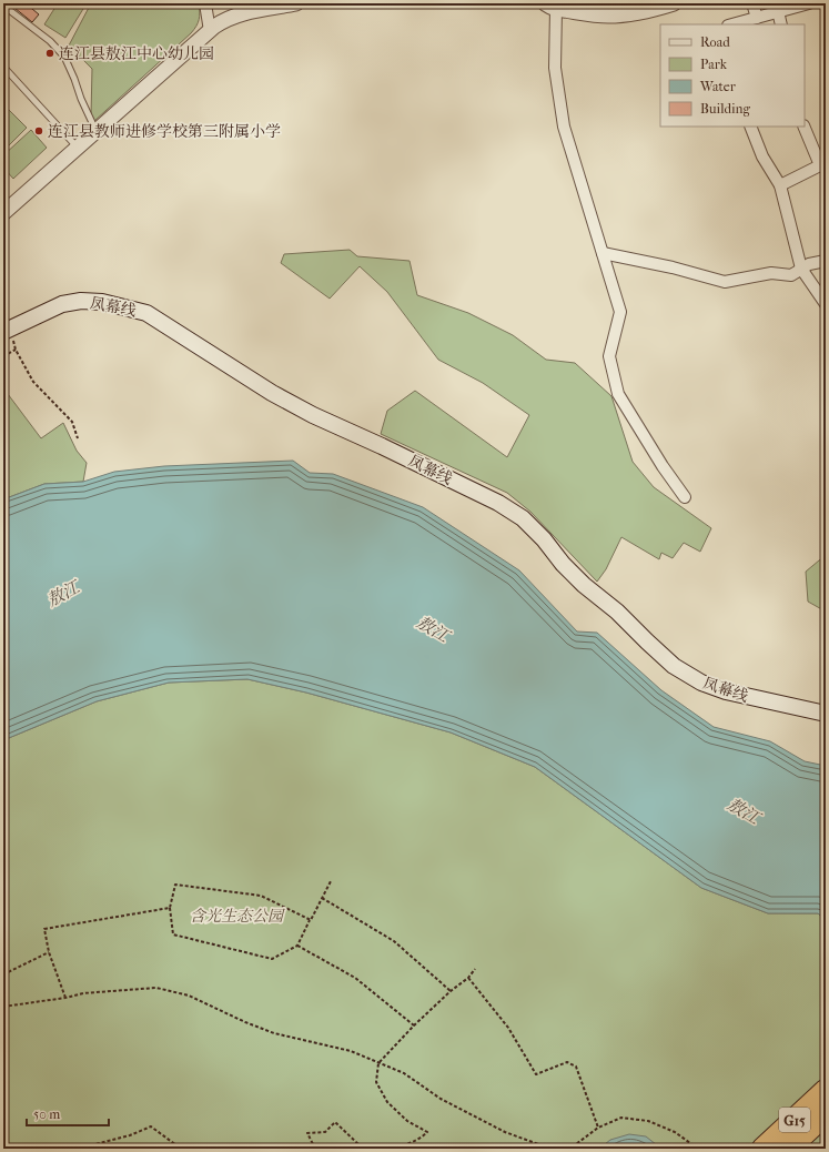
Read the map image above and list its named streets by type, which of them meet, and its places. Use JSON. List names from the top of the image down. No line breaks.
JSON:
{"streets":{"highway":["G15"],"main road":["凤幕线"]},"water":["敖江"],"parks":["含光生态公园"],"places":["连江县敖江中心幼儿园","连江县教师进修学校第三附属小学"],"legend":["Road","Park","Water","Building"],"scale_bar":"50 m"}
